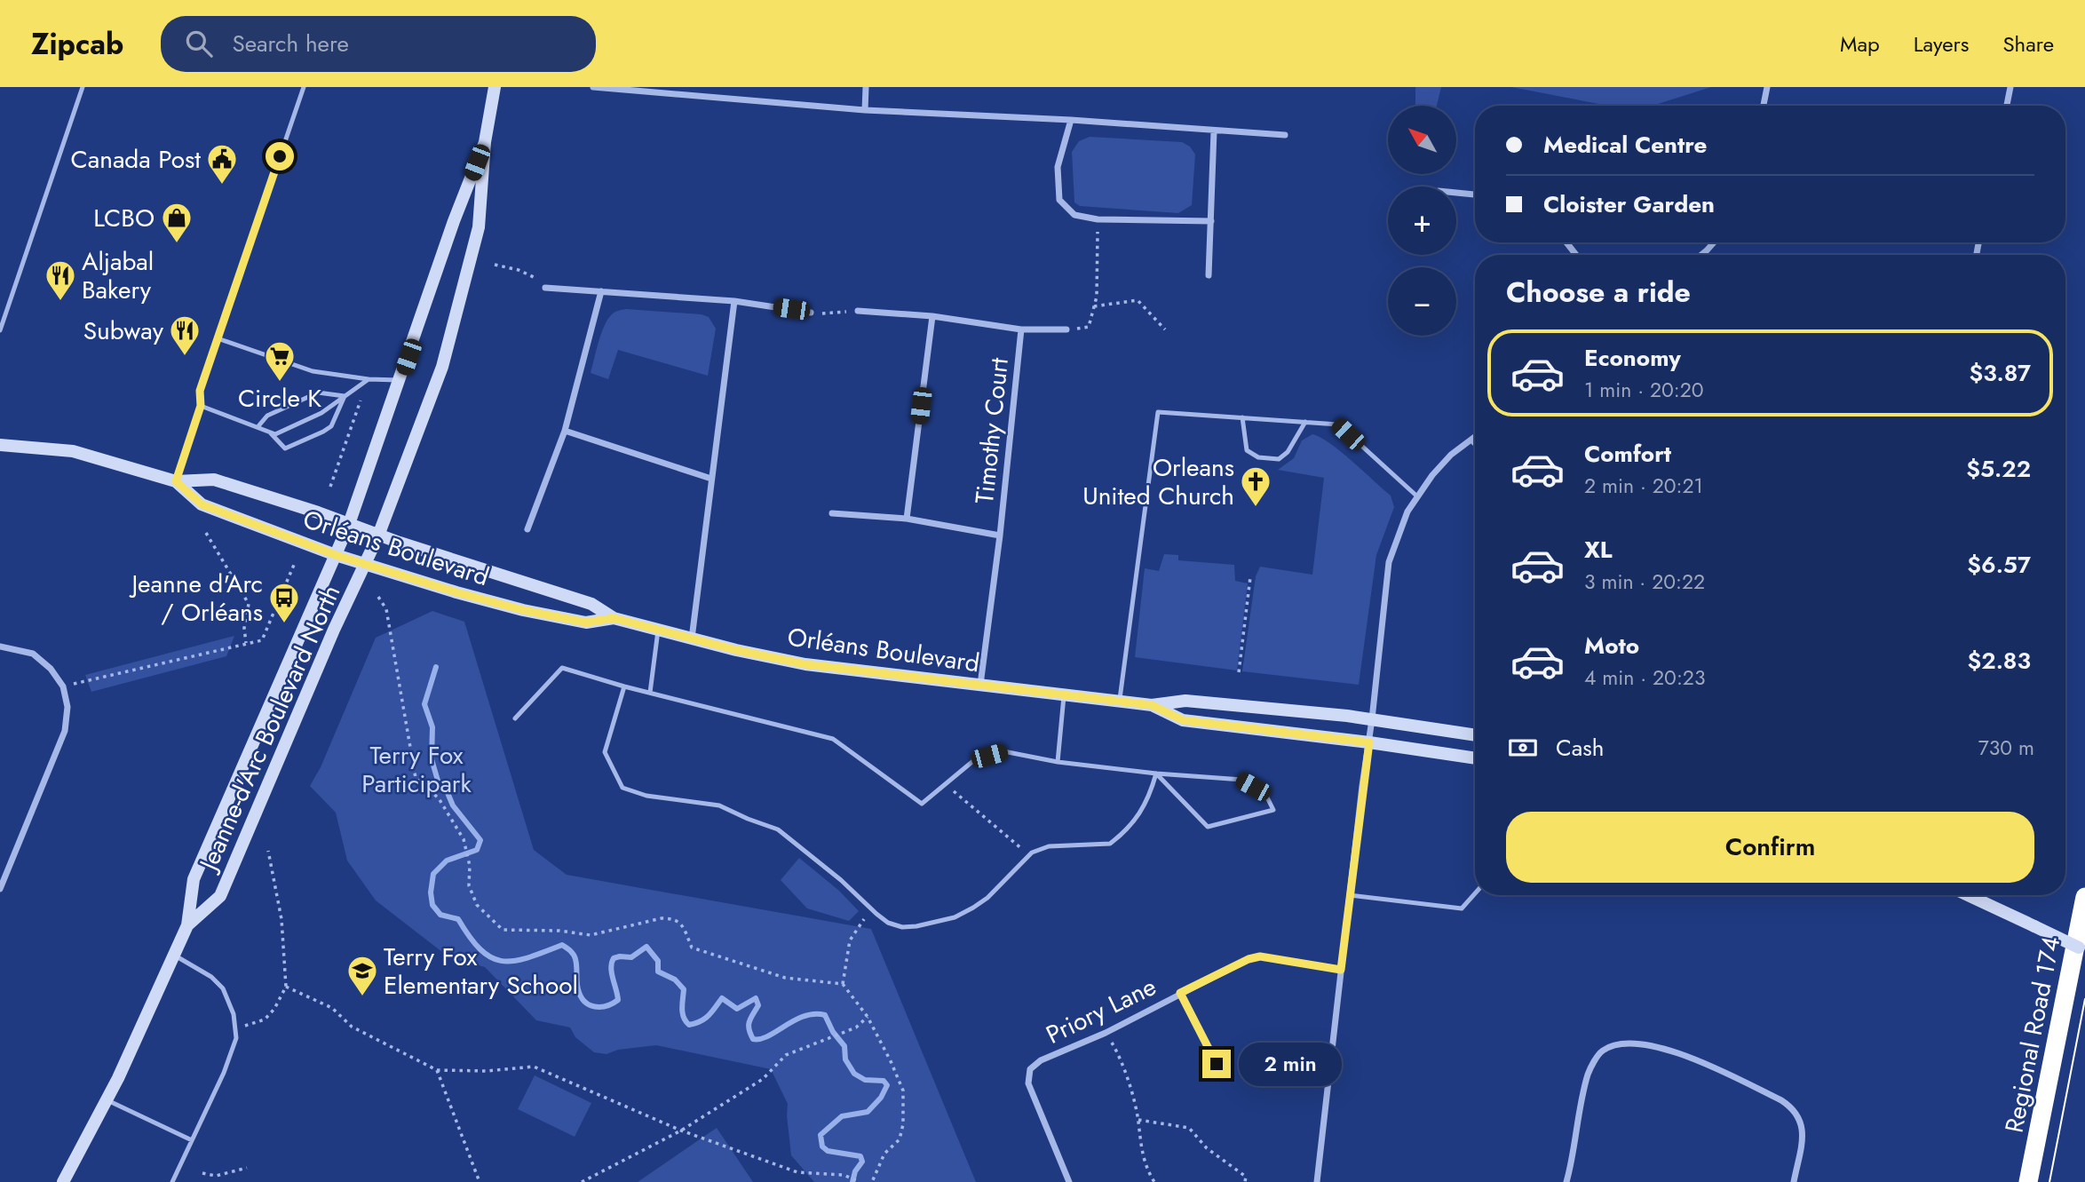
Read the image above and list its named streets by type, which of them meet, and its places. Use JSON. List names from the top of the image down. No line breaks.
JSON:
{"streets":{"highway":["Regional Road 174"],"main road":["Orléans Boulevard","Jeanne-d'Arc Boulevard North"],"street":["Timothy Court","Priory Lane"]},"crossings":[["Timothy Court","Orléans Boulevard"],["Orléans Boulevard","Jeanne-d'Arc Boulevard North"]],"parks":["Terry Fox Participark"],"places":{"public building":["Canada Post"],"shop":["LCBO"],"restaurant":["Aljabal Bakery","Subway"],"supermarket":["Circle K"],"church":["Orleans United Church"],"bus stop":["Jeanne d'Arc / Orléans"],"school or university":["Terry Fox Elementary School"]},"north":"top left","page":{"header":"Zipcab","search":"Search here","nav":["Map","Layers","Share"],"map_buttons":["+","−"],"banner":["Medical Centre","Cloister Garden"],"heading":"Choose a ride","list":[{"name":"Economy","note":"1 min · 20:20","value":"$3.87"},{"name":"Comfort","note":"2 min · 20:21","value":"$5.22"},{"name":"XL","note":"3 min · 20:22","value":"$6.57"},{"name":"Moto","note":"4 min · 20:23","value":"$2.83"}],"pay":["Cash","730 m"],"buttons":"Confirm","bubble":"2 min"}}
